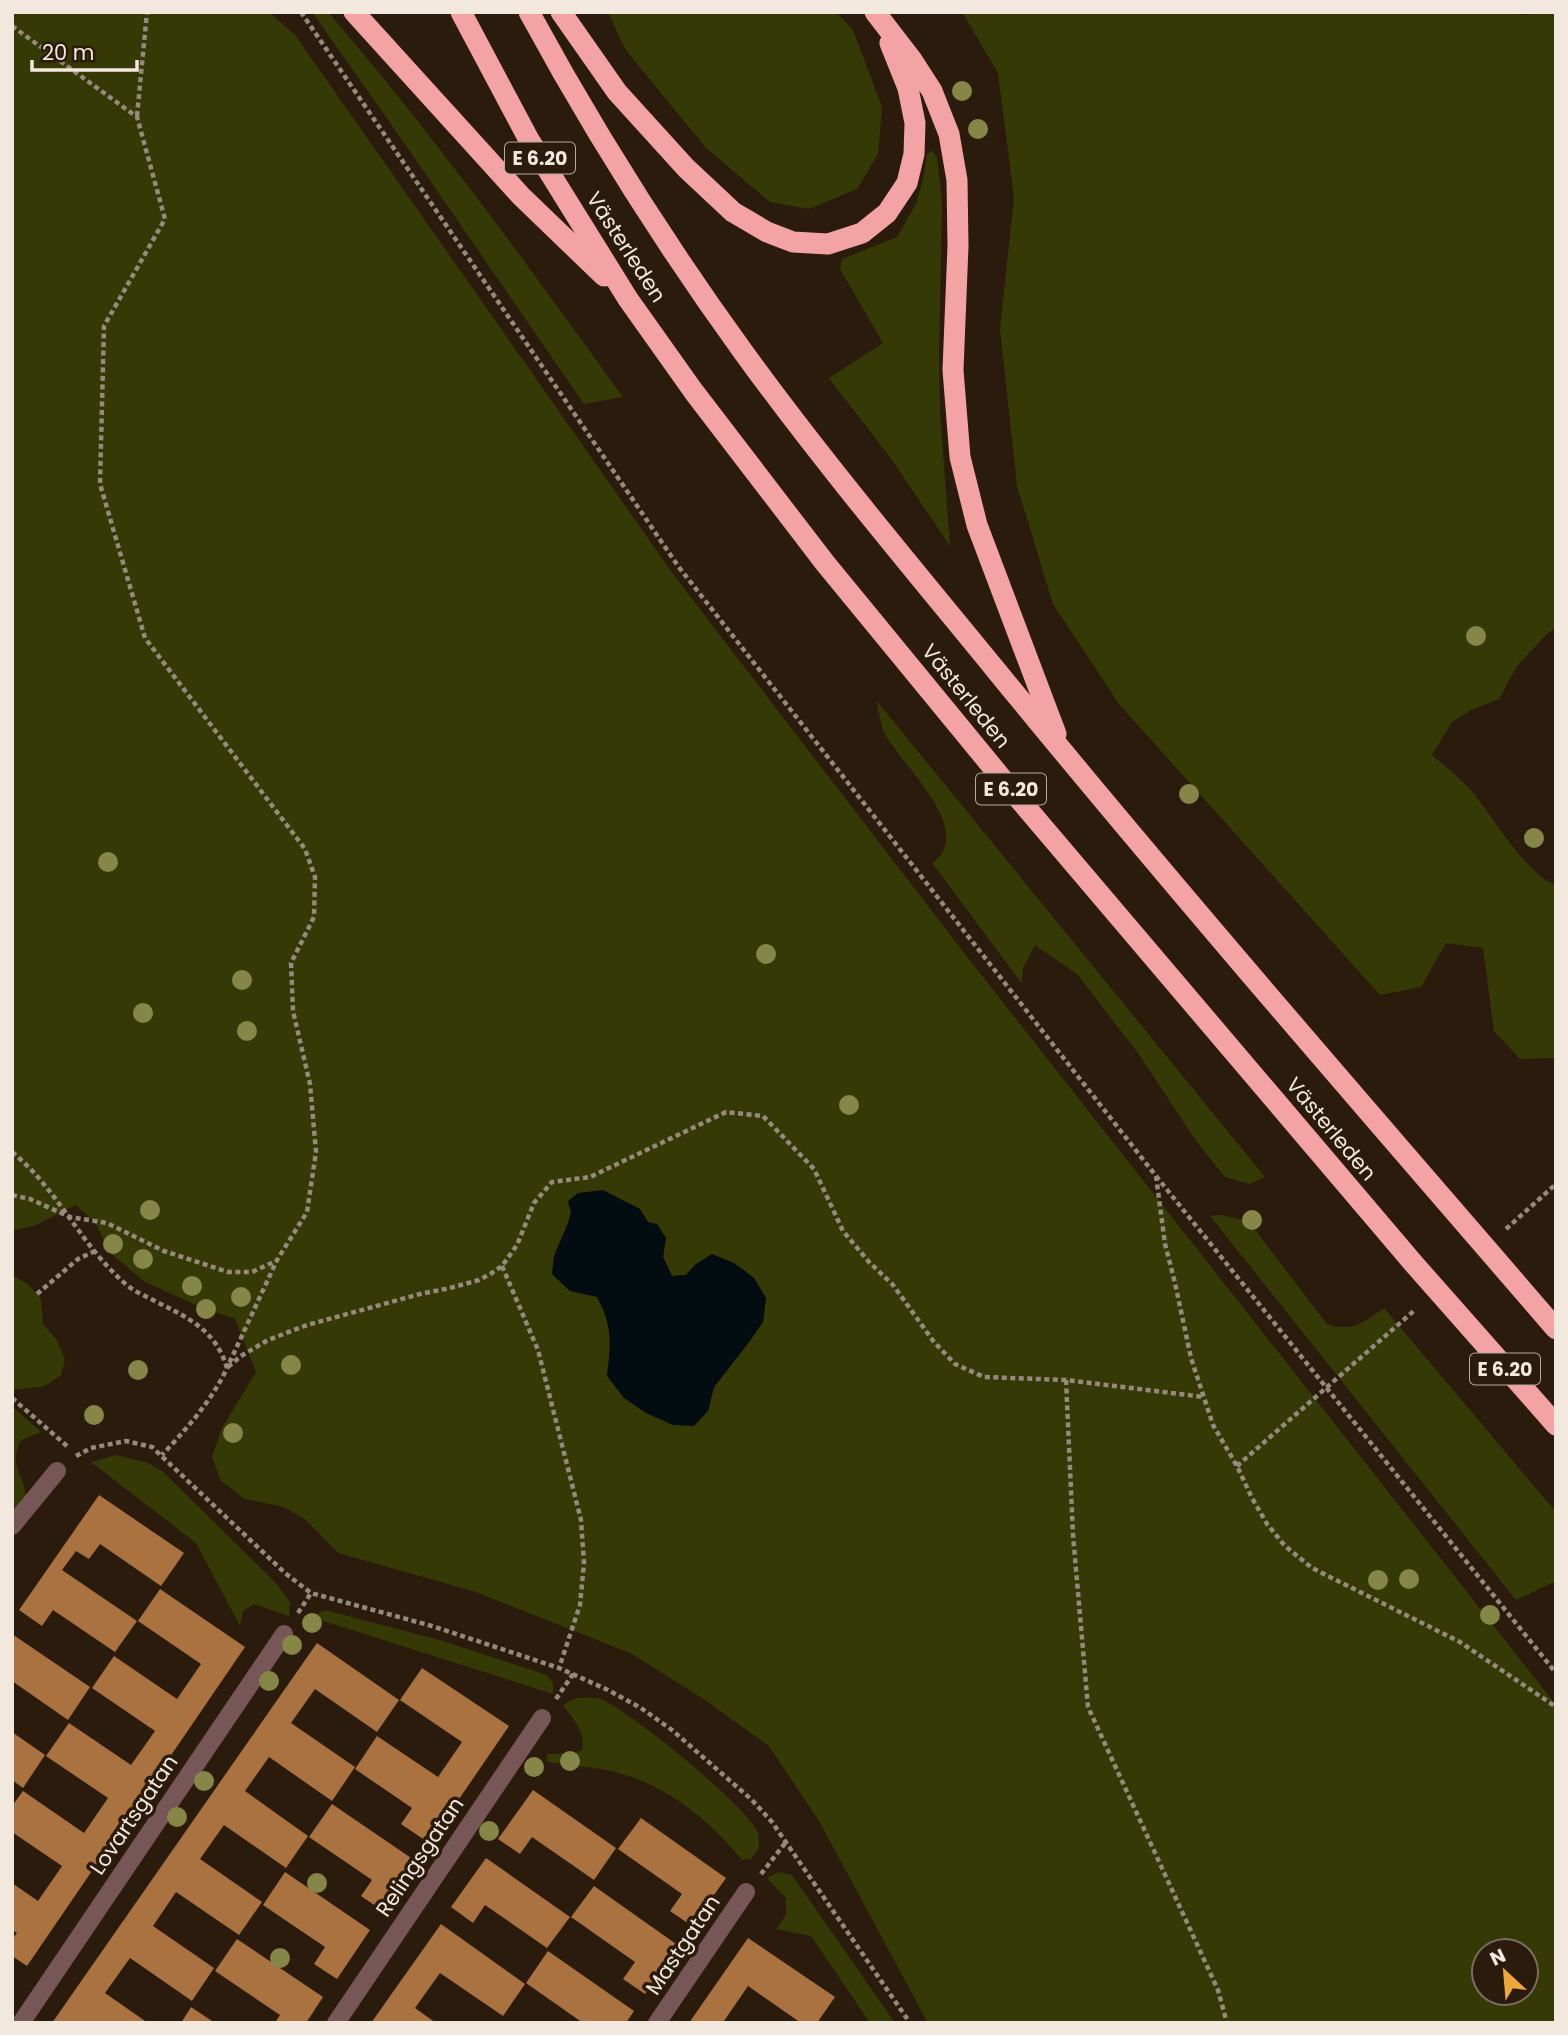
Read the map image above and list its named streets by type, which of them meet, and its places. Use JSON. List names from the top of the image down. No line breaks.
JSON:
{"streets":{"highway":["E 6.20","Västerleden"],"street":["Lovartsgatan","Relingsgatan","Mastgatan"]},"scale_bar":"20 m","north":"top left"}
